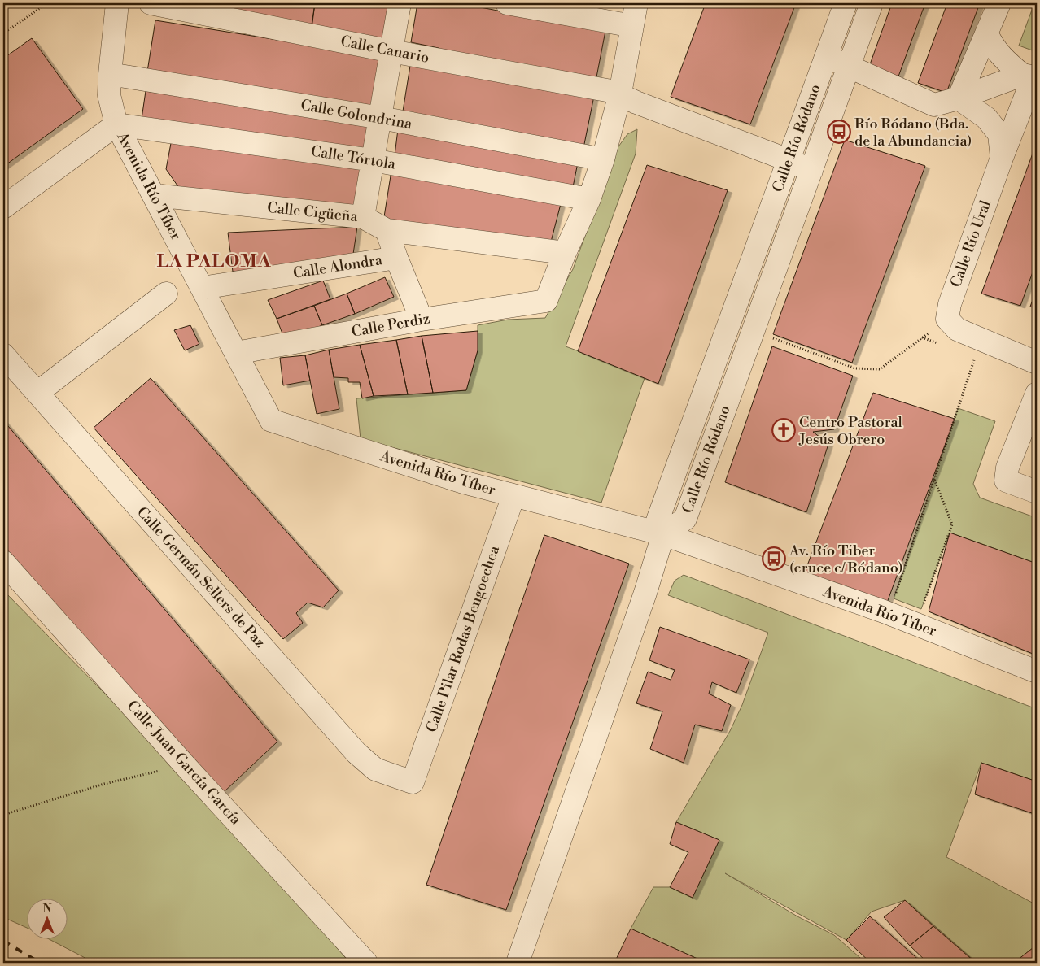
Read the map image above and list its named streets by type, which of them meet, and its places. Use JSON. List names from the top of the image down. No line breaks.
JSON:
{"streets":{"street":["Calle Canario","Calle Golondrina","Calle Río Ródano","Calle Tórtola","Avenida Río Tíber","Calle Cigüeña","Calle Río Ural","Calle Alondra","Calle Perdiz","Calle Germán Sellers de Paz","Calle Pilar Rodas Bengoechea","Calle Juan García García"]},"crossings":[["Calle Canario","Calle Río Ródano"],["Calle Golondrina","Avenida Río Tíber"],["Calle Río Ródano","Avenida Río Tíber"],["Calle Tórtola","Avenida Río Tíber"],["Avenida Río Tíber","Calle Cigüeña"],["Avenida Río Tíber","Calle Alondra"],["Avenida Río Tíber","Calle Perdiz"],["Avenida Río Tíber","Calle Pilar Rodas Bengoechea"],["Calle Cigüeña","Calle Alondra"],["Calle Cigüeña","Calle Perdiz"],["Calle Germán Sellers de Paz","Calle Pilar Rodas Bengoechea"]],"districts":["LA PALOMA"],"places":{"bus stop":["Río Ródano (Bda. de la Abundancia)","Av. Río Tiber (cruce c/ Ródano)"],"church":["Centro Pastoral Jesús Obrero"]},"north":"top"}
